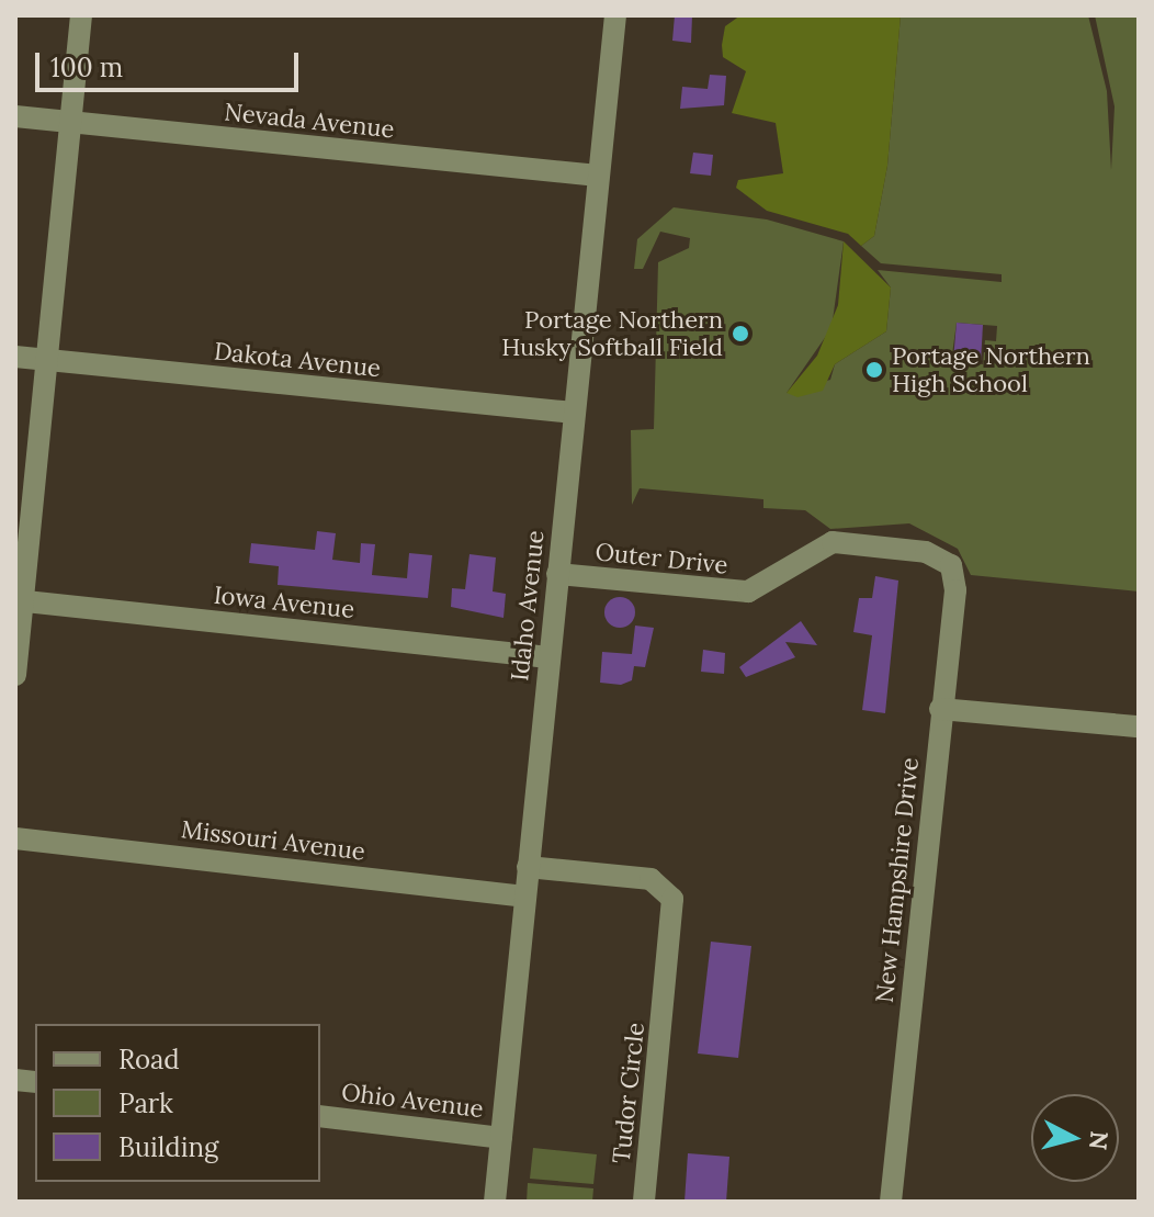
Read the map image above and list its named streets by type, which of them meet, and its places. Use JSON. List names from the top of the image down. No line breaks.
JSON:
{"streets":{"street":["Nevada Avenue","Dakota Avenue","Outer Drive","Iowa Avenue","Idaho Avenue","Missouri Avenue","New Hampshire Drive","Tudor Circle","Ohio Avenue"]},"crossings":[["Nevada Avenue","Idaho Avenue"],["Dakota Avenue","Idaho Avenue"],["Outer Drive","Idaho Avenue"],["Outer Drive","New Hampshire Drive"],["Iowa Avenue","Idaho Avenue"],["Idaho Avenue","Missouri Avenue"],["Idaho Avenue","Tudor Circle"],["Idaho Avenue","Ohio Avenue"]],"places":["Portage Northern Husky Softball Field","Portage Northern High School"],"legend":["Road","Park","Building"],"scale_bar":"100 m","north":"right"}
